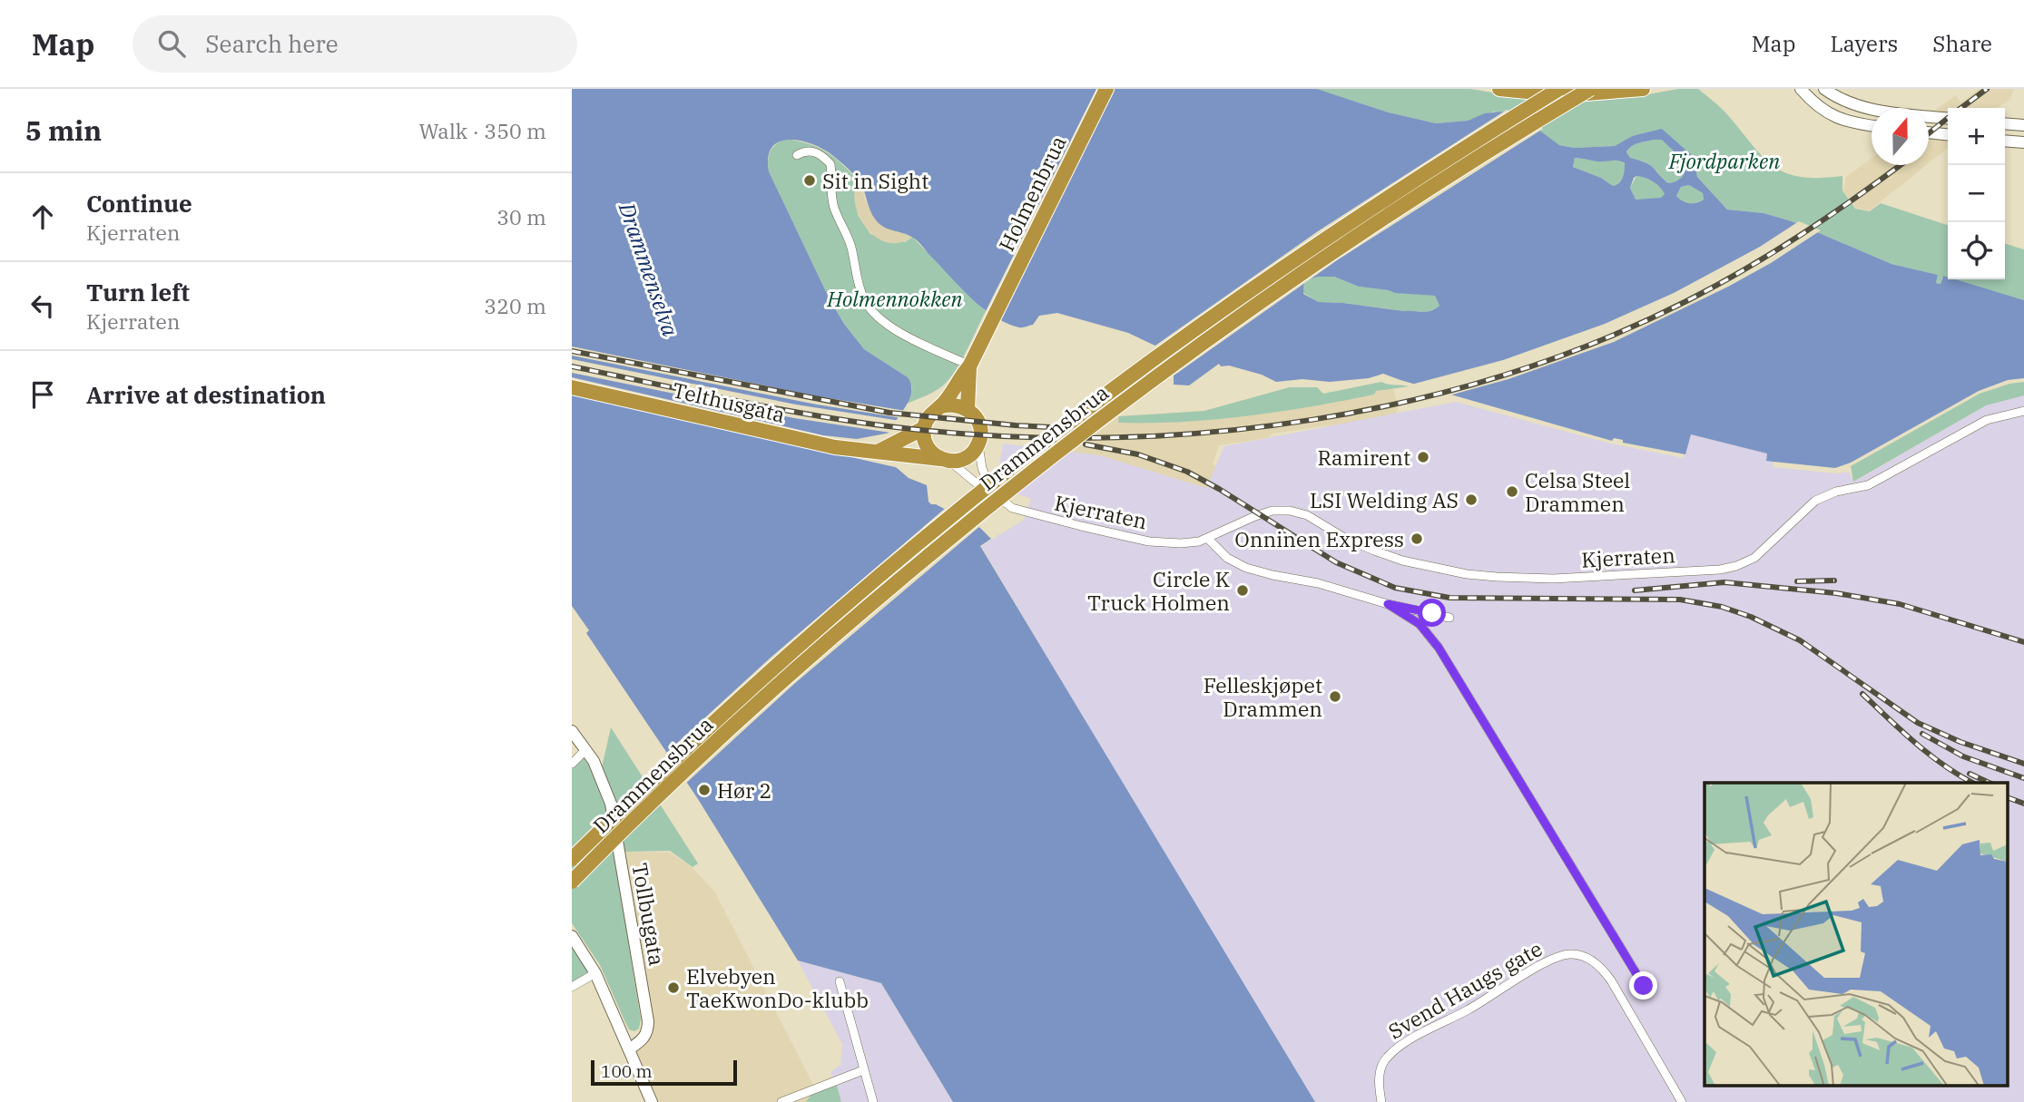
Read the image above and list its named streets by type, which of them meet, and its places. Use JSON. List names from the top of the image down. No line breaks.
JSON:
{"streets":{"highway":["Holmenbrua","Telthusgata","Drammensbrua"],"main road":["Tollbugata"],"street":["Kjerraten","Svend Haugs gate"]},"crossings":[["Telthusgata","Kjerraten"]],"water":["Drammenselva"],"parks":["Fjordparken","Holmennokken"],"places":["Sit in Sight","Ramirent","Celsa Steel Drammen","LSI Welding AS","Onninen Express","Circle K Truck Holmen","Felleskjøpet Drammen","Hør 2","Elvebyen TaeKwonDo-klubb"],"scale_bar":"100 m","north":"top","page":{"header":"Map","search":"Search here","nav":["Map","Layers","Share"],"heading":["5 min","Walk · 350 m"],"map_buttons":["+","−"],"list":[["Continue","Kjerraten","30 m"],["Turn left","Kjerraten","320 m"],"Arrive at destination"],"scale":"100 m"}}
